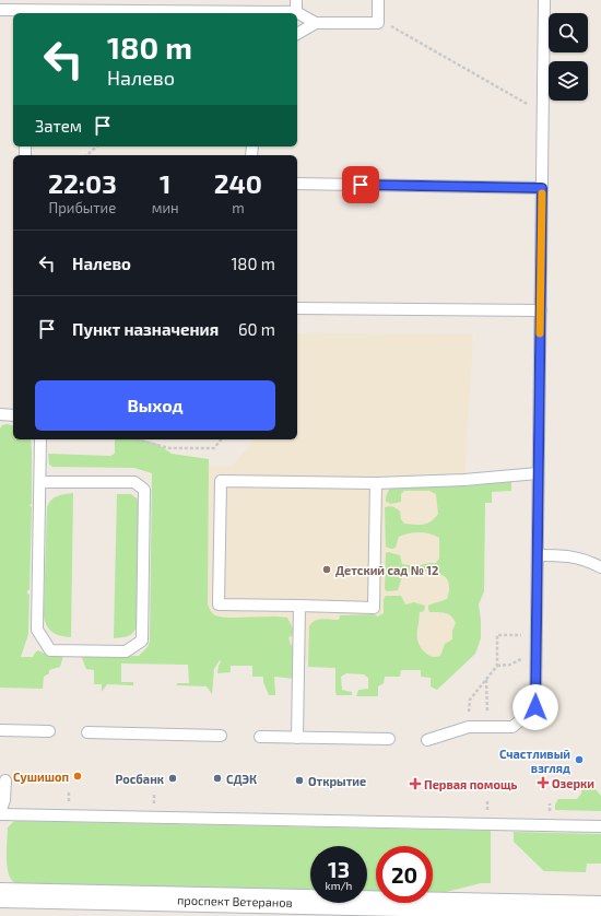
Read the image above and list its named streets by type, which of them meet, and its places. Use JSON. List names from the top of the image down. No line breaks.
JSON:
{"streets":{"main road":["проспект Ветеранов"]},"places":{"other":["Детский сад № 12","Счастливый взгляд","Сушишоп","Росбанк","СДЭК","Открытие"],"health":["Озерки","Первая помощь"]},"page":{"turn":["180 m","Налево"],"then":"Затем","eta":["22:03","Прибытие","1","мин","240","m"],"list":[{"name":"Налево","value":"180 m"},{"name":"Пункт назначения","value":"60 m"}],"buttons":"Выход","speed":"13 km/h","limit":"20"}}
